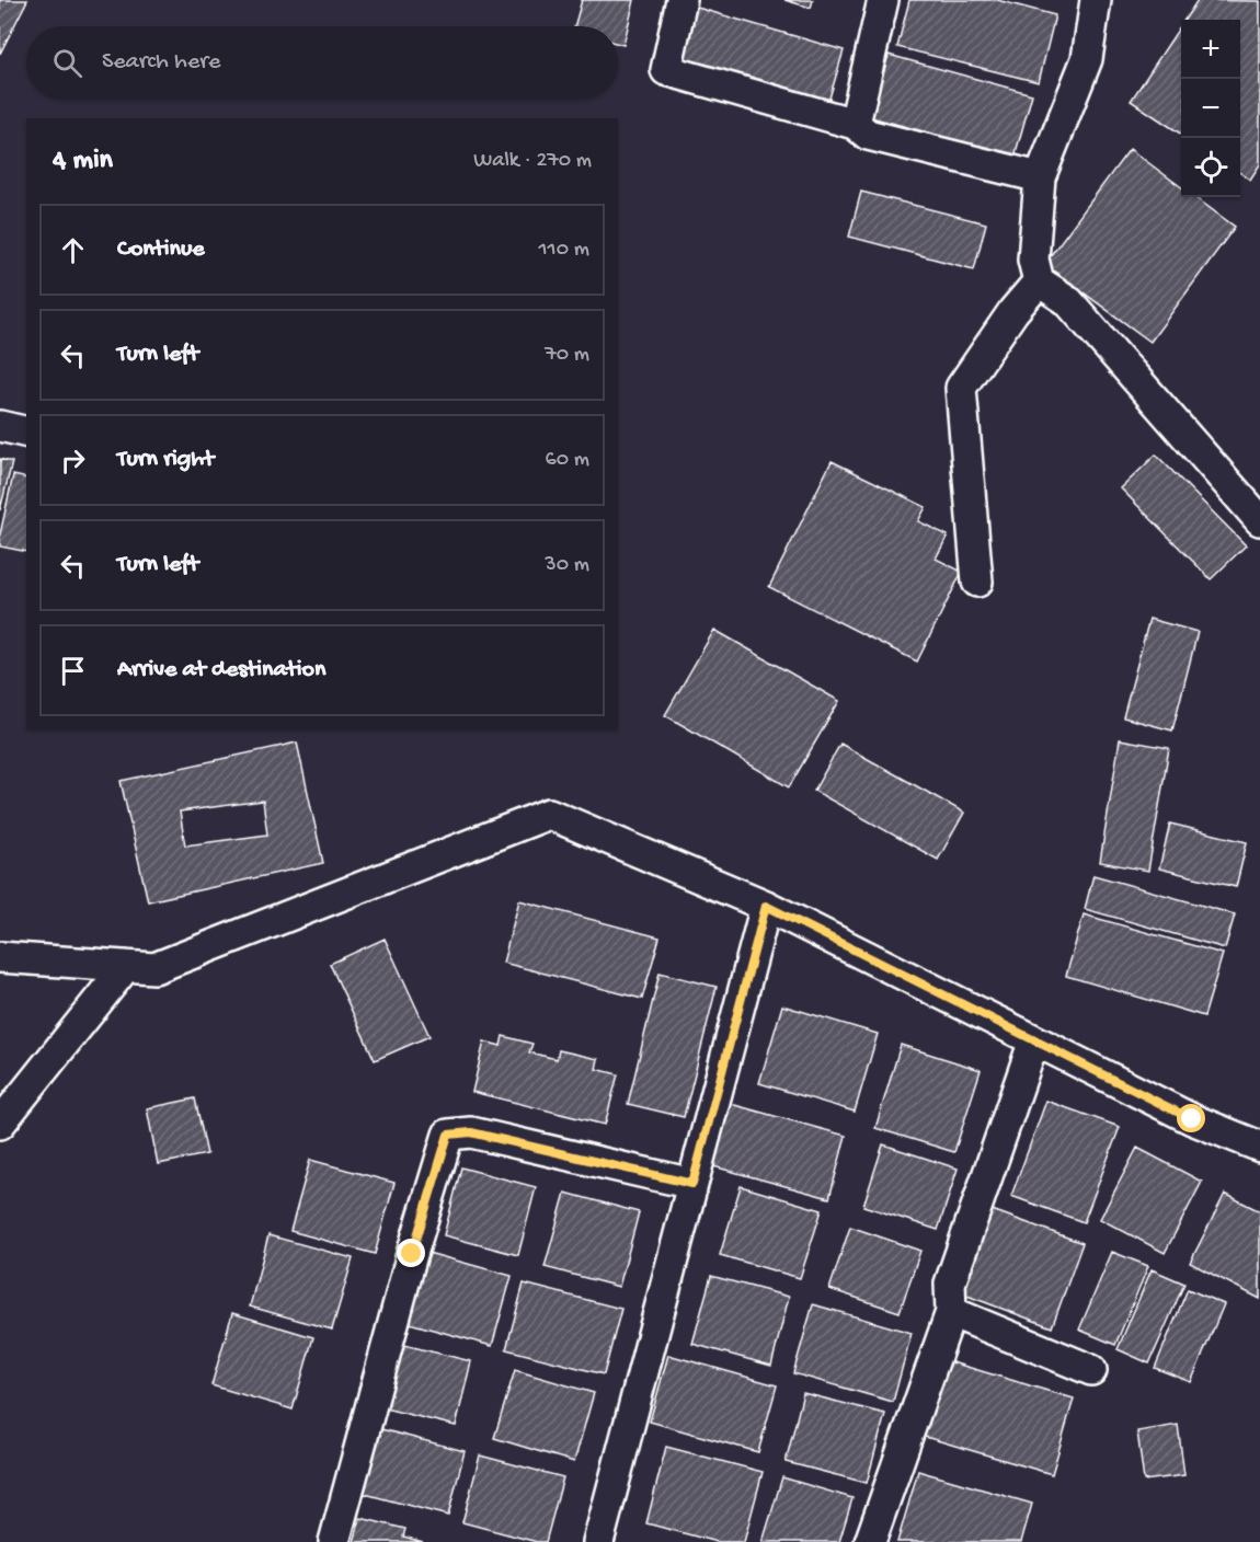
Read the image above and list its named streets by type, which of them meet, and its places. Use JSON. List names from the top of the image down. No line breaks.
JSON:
{"page":{"map_buttons":["+","−"],"search":"Search here","heading":["4 min","Walk · 270 m"],"list":[["Continue","110 m"],["Turn left","70 m"],["Turn right","60 m"],["Turn left","30 m"],"Arrive at destination"]}}
